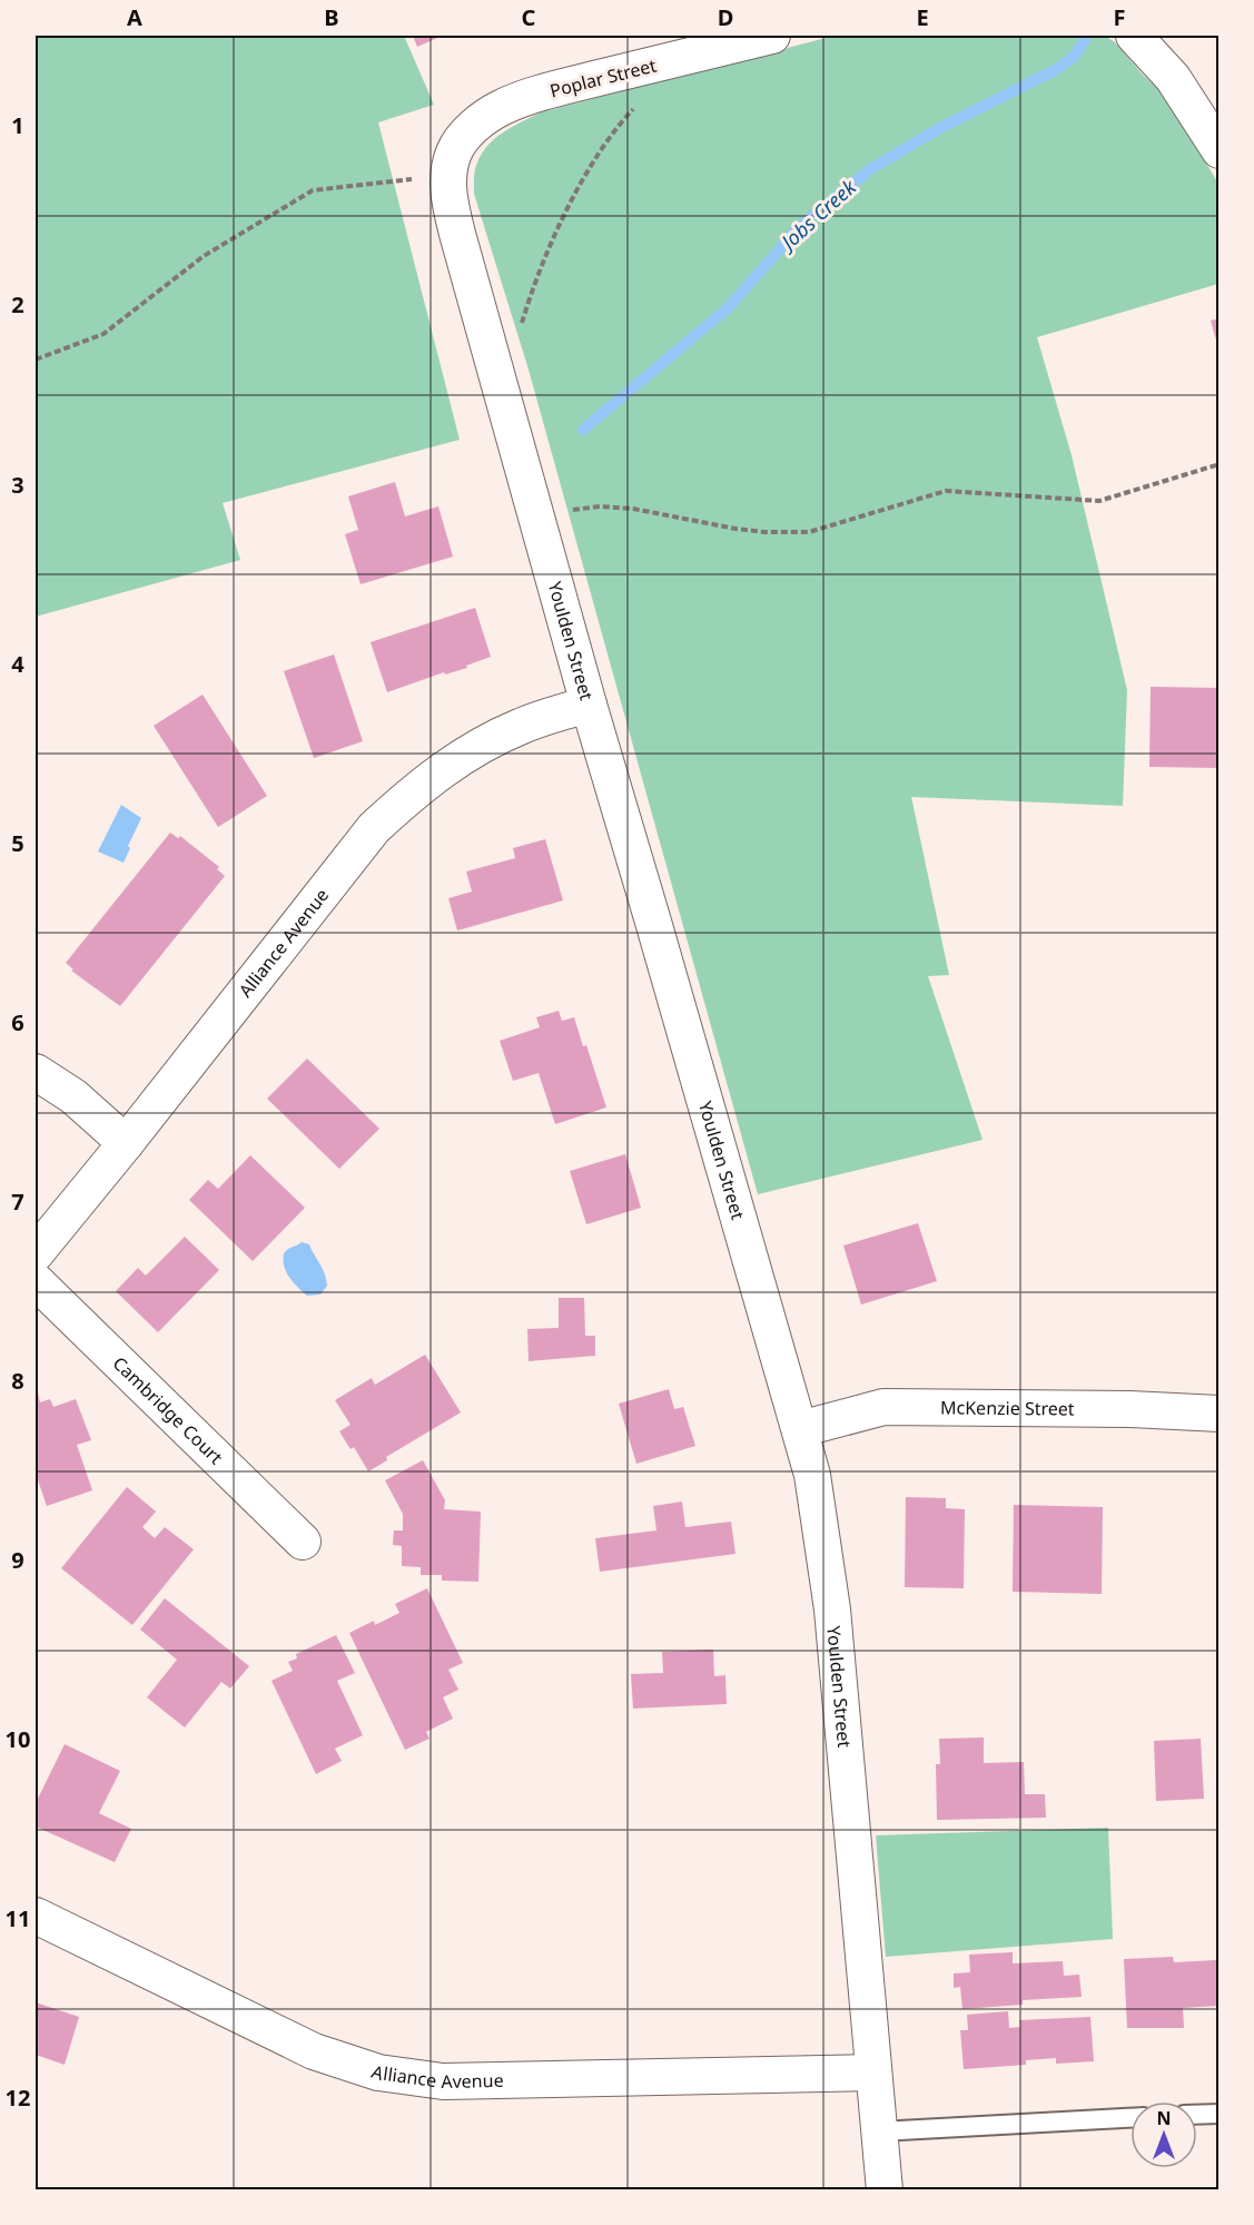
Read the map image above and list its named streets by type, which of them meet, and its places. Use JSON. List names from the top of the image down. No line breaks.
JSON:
{"streets":{"street":["Poplar Street","Youlden Street","Alliance Avenue","McKenzie Street","Cambridge Court"]},"crossings":[["Poplar Street","Youlden Street"],["Youlden Street","Alliance Avenue"],["Youlden Street","McKenzie Street"]],"water":["Jobs Creek"],"north":"top","grid":{"columns":["A","B","C","D","E","F"],"rows":["1","2","3","4","5","6","7","8","9","10","11","12"]}}
